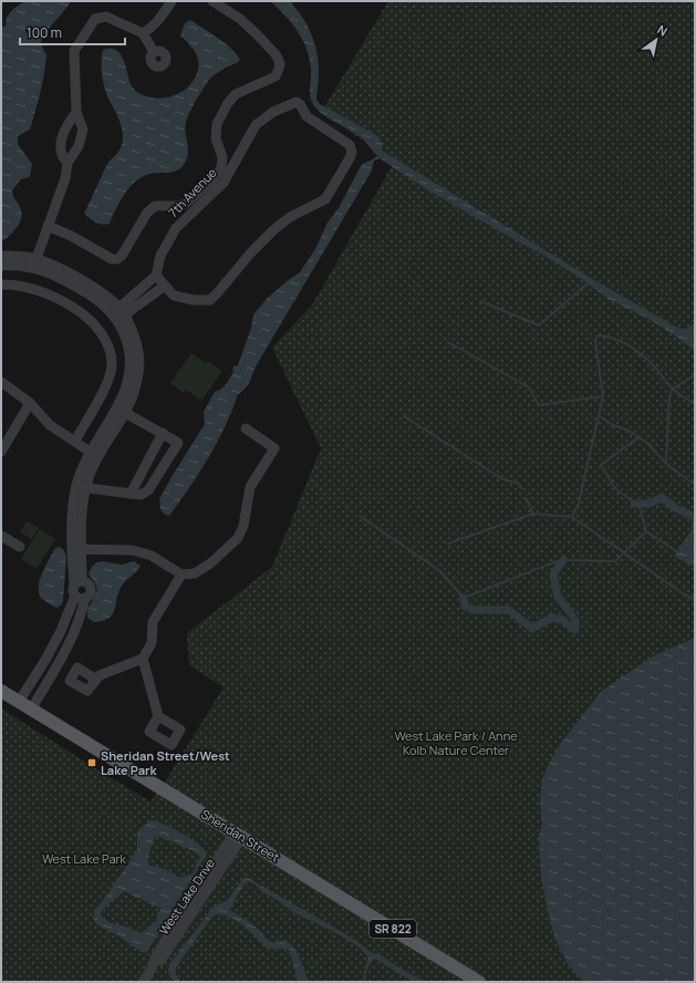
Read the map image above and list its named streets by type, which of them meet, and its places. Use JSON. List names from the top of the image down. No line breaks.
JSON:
{"streets":{"main road":["Sheridan Street","SR 822"],"street":["7th Avenue","West Lake Drive"]},"crossings":[["Sheridan Street","West Lake Drive"]],"parks":["West Lake Park / Anne Kolb Nature Center","West Lake Park"],"places":{"transit":["Sheridan Street/West Lake Park"]},"scale_bar":"100 m","north":"top right"}
